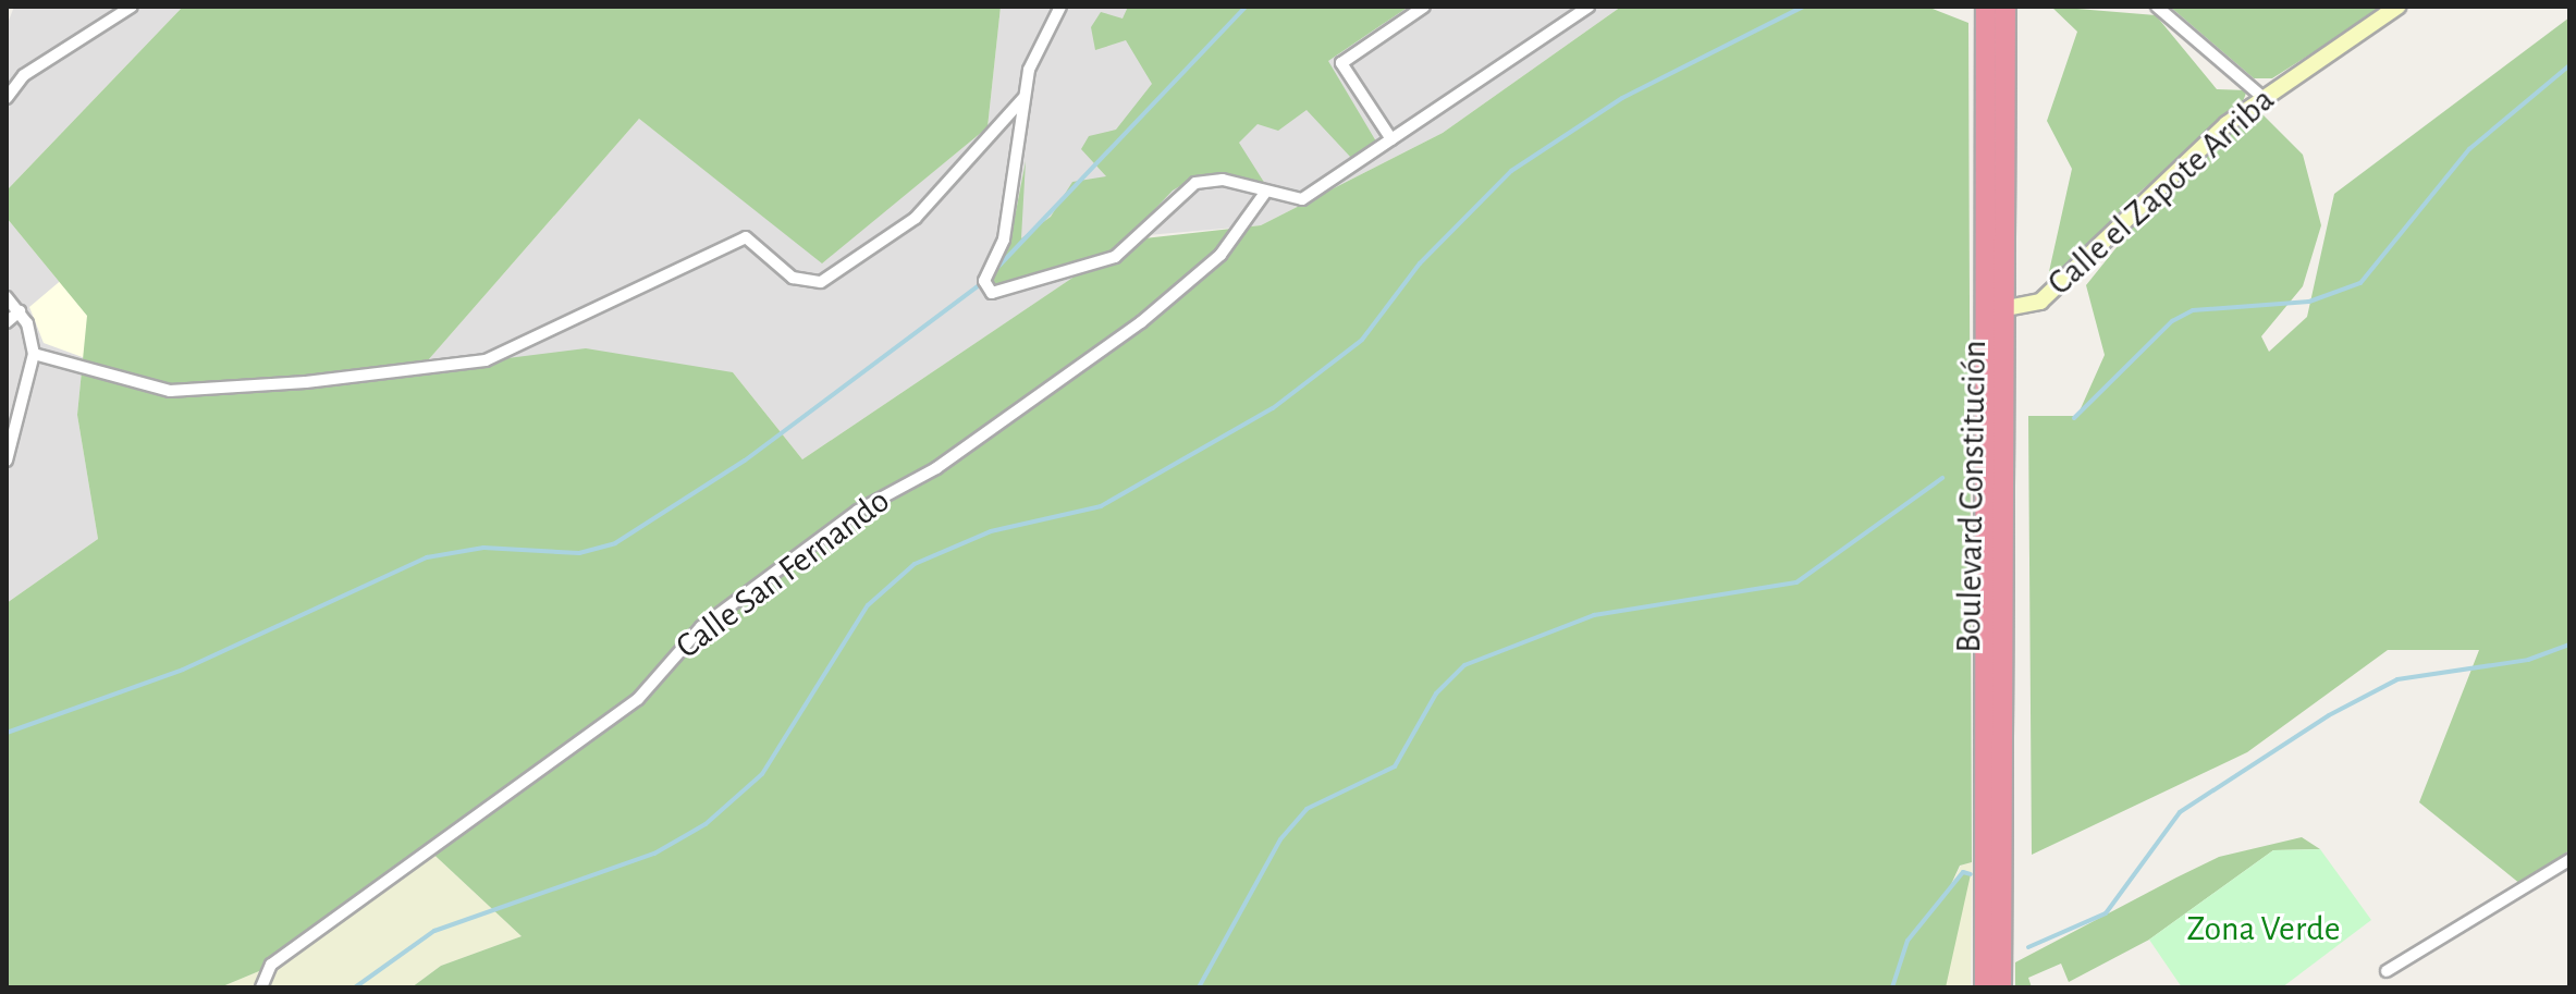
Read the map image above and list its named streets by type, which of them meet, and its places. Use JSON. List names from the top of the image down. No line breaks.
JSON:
{"streets":{"highway":["Boulevard Constitución"],"street":["Calle el Zapote Arriba","Calle San Fernando"]},"crossings":[["Calle el Zapote Arriba","Boulevard Constitución"]],"parks":["Zona Verde"]}
